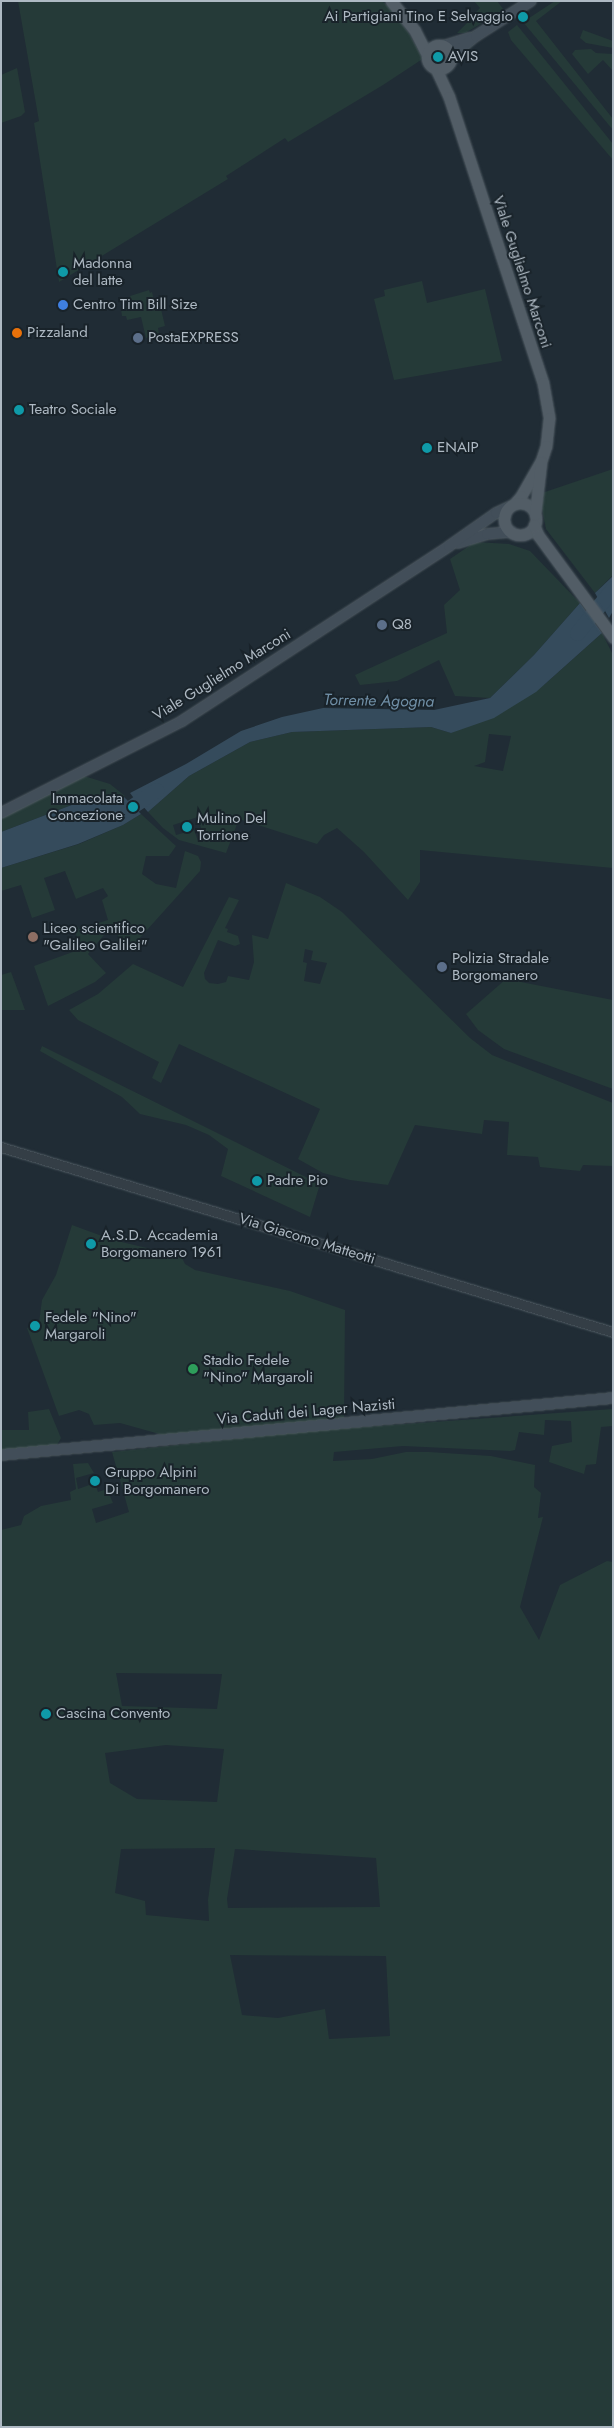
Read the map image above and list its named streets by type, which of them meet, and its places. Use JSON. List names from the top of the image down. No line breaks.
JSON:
{"streets":{"main road":["Viale Guglielmo Marconi","Via Caduti dei Lager Nazisti"],"street":["Via Giacomo Matteotti"]},"water":["Torrente Agogna"],"places":["Ai Partigiani Tino E Selvaggio","AVIS","Madonna del latte","Centro Tim Bill Size","Pizzaland","PostaEXPRESS","Teatro Sociale","ENAIP","Q8","Immacolata Concezione","Mulino Del Torrione","Liceo scientifico \"Galileo Galilei\"","Polizia Stradale Borgomanero","Padre Pio","A.S.D. Accademia Borgomanero 1961","Fedele \"Nino\" Margaroli","Stadio Fedele \"Nino\" Margaroli","Gruppo Alpini Di Borgomanero","Cascina Convento"]}
